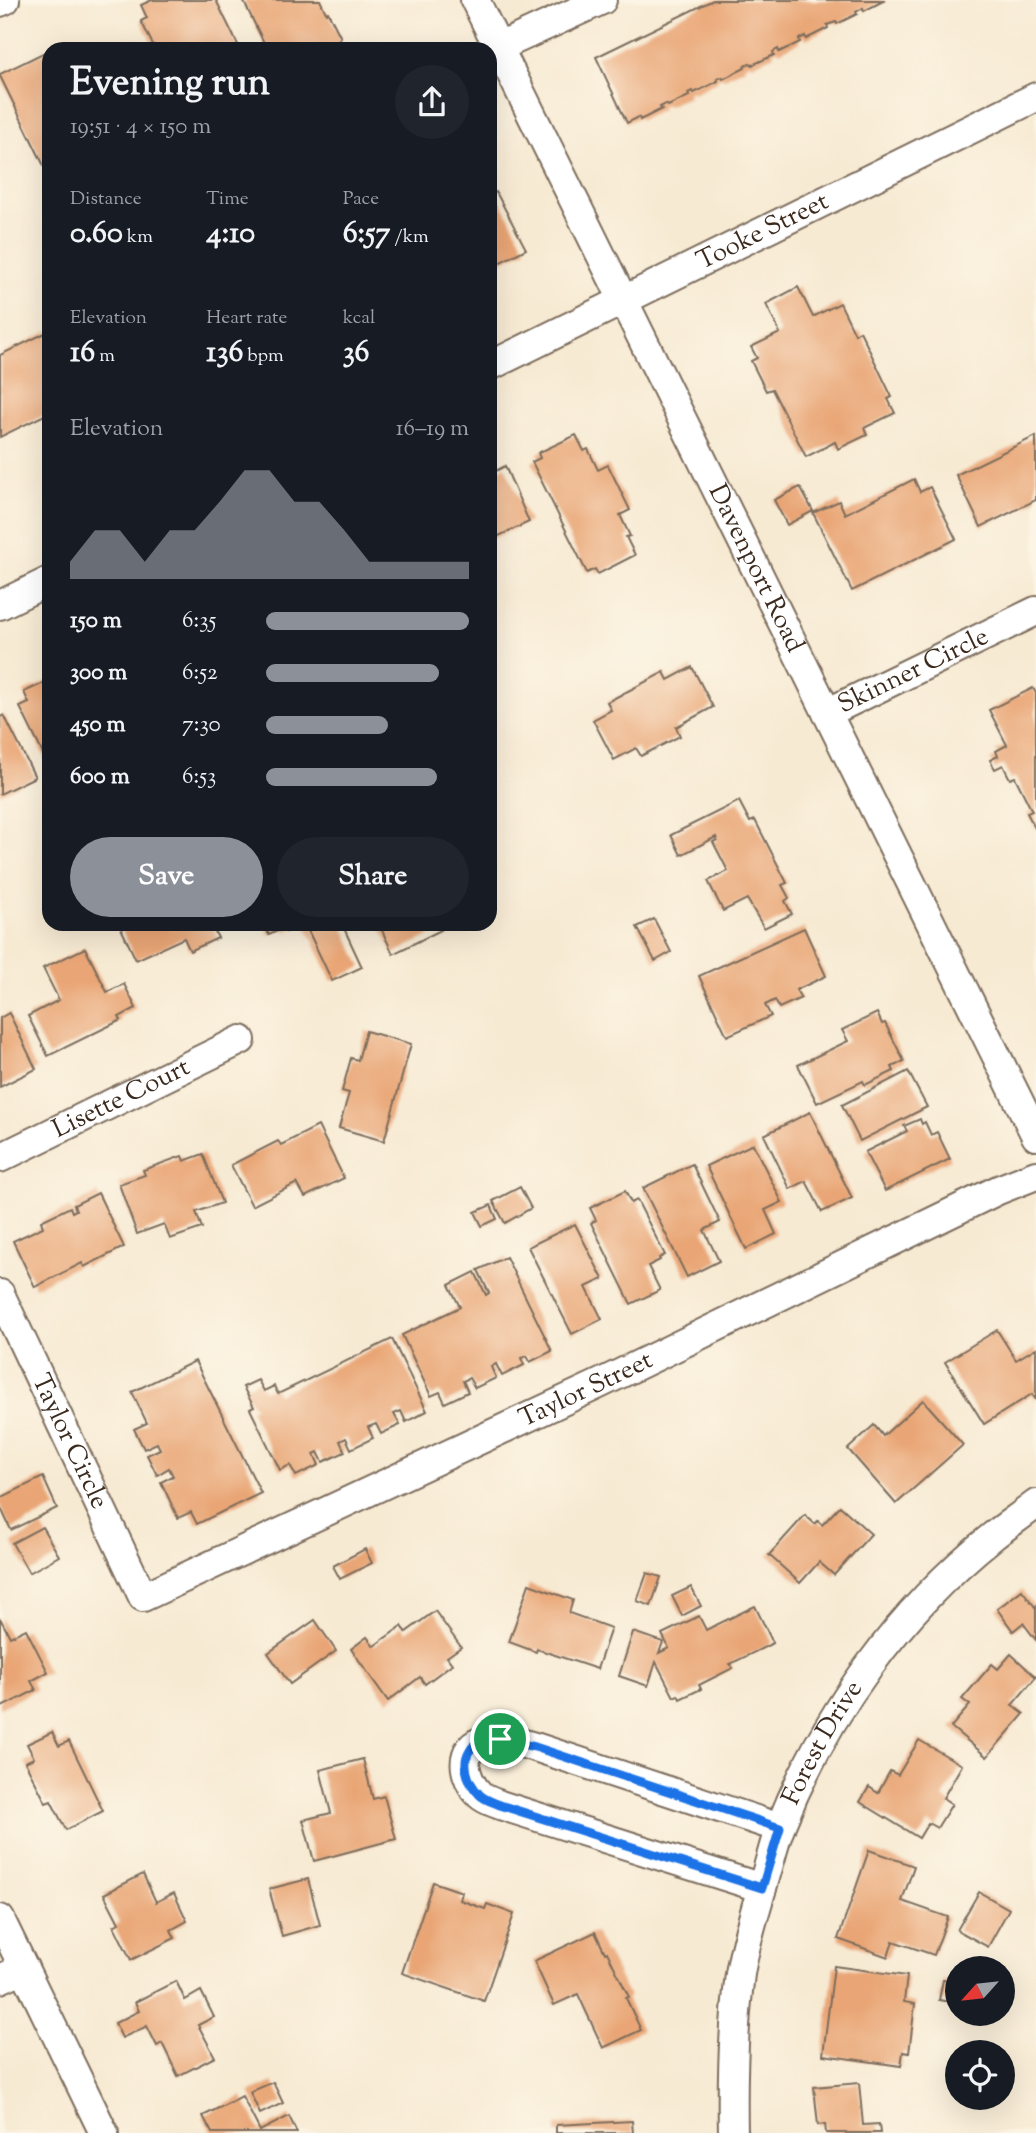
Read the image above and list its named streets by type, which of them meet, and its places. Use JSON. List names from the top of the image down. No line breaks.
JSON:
{"streets":{"street":["Tooke Street","Davenport Road","Skinner Circle","Lisette Court","Taylor Street","Taylor Circle","Forest Drive"]},"crossings":[["Tooke Street","Davenport Road"],["Davenport Road","Skinner Circle"],["Taylor Street","Taylor Circle"]],"north":"bottom left","page":{"heading":["Evening run","19:51 · 4 × 150 m"],"stats":[["Distance","0.60 km"],["Time","4:10"],["Pace","6:57 /km"],["Elevation","16 m"],["Heart rate","136 bpm"],["kcal","36"]],"chart":["Elevation","16–19 m"],"list":[{"name":"150 m","note":"6:35"},{"name":"300 m","note":"6:52"},{"name":"450 m","note":"7:30"},{"name":"600 m","note":"6:53"}],"buttons":["Save","Share"]}}
